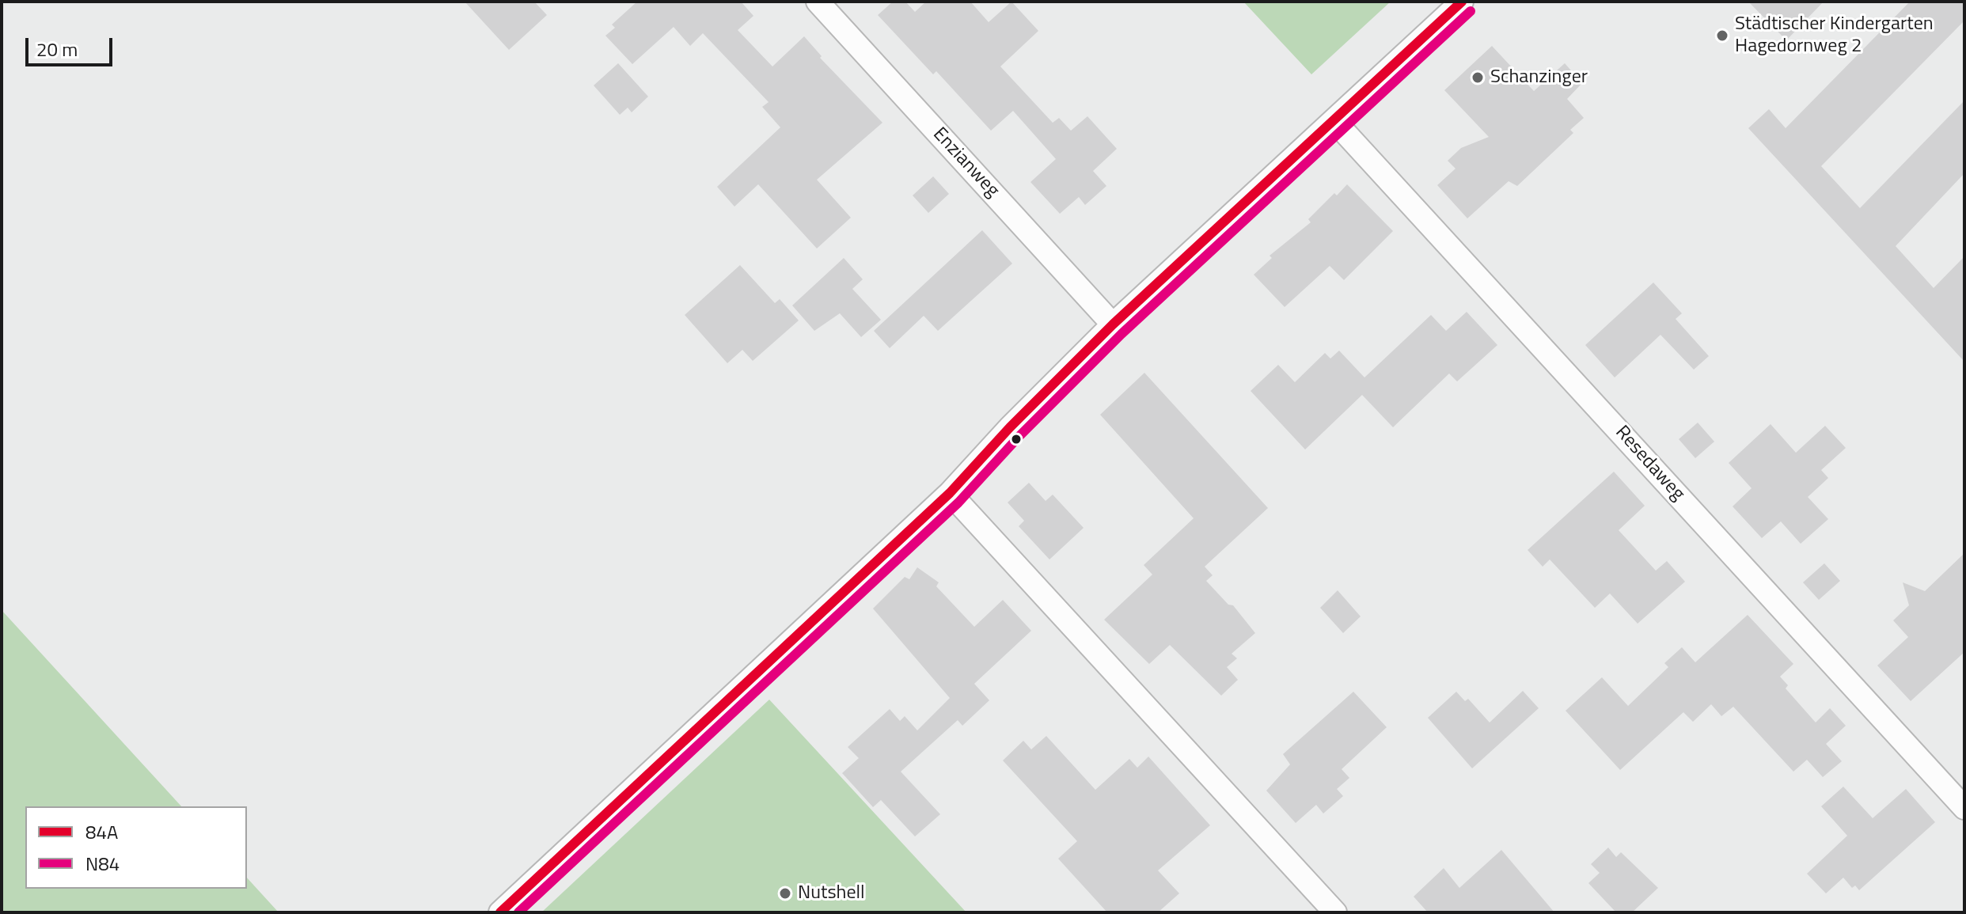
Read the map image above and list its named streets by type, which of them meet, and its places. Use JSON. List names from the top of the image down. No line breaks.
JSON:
{"streets":{"street":["Enzianweg","Resedaweg"]},"places":["Städtischer Kindergarten Hagedornweg 2","Schanzinger","Nutshell"],"lines":["transit line 84A","transit line N84"],"legend":["84A","N84"],"scale_bar":"20 m"}
